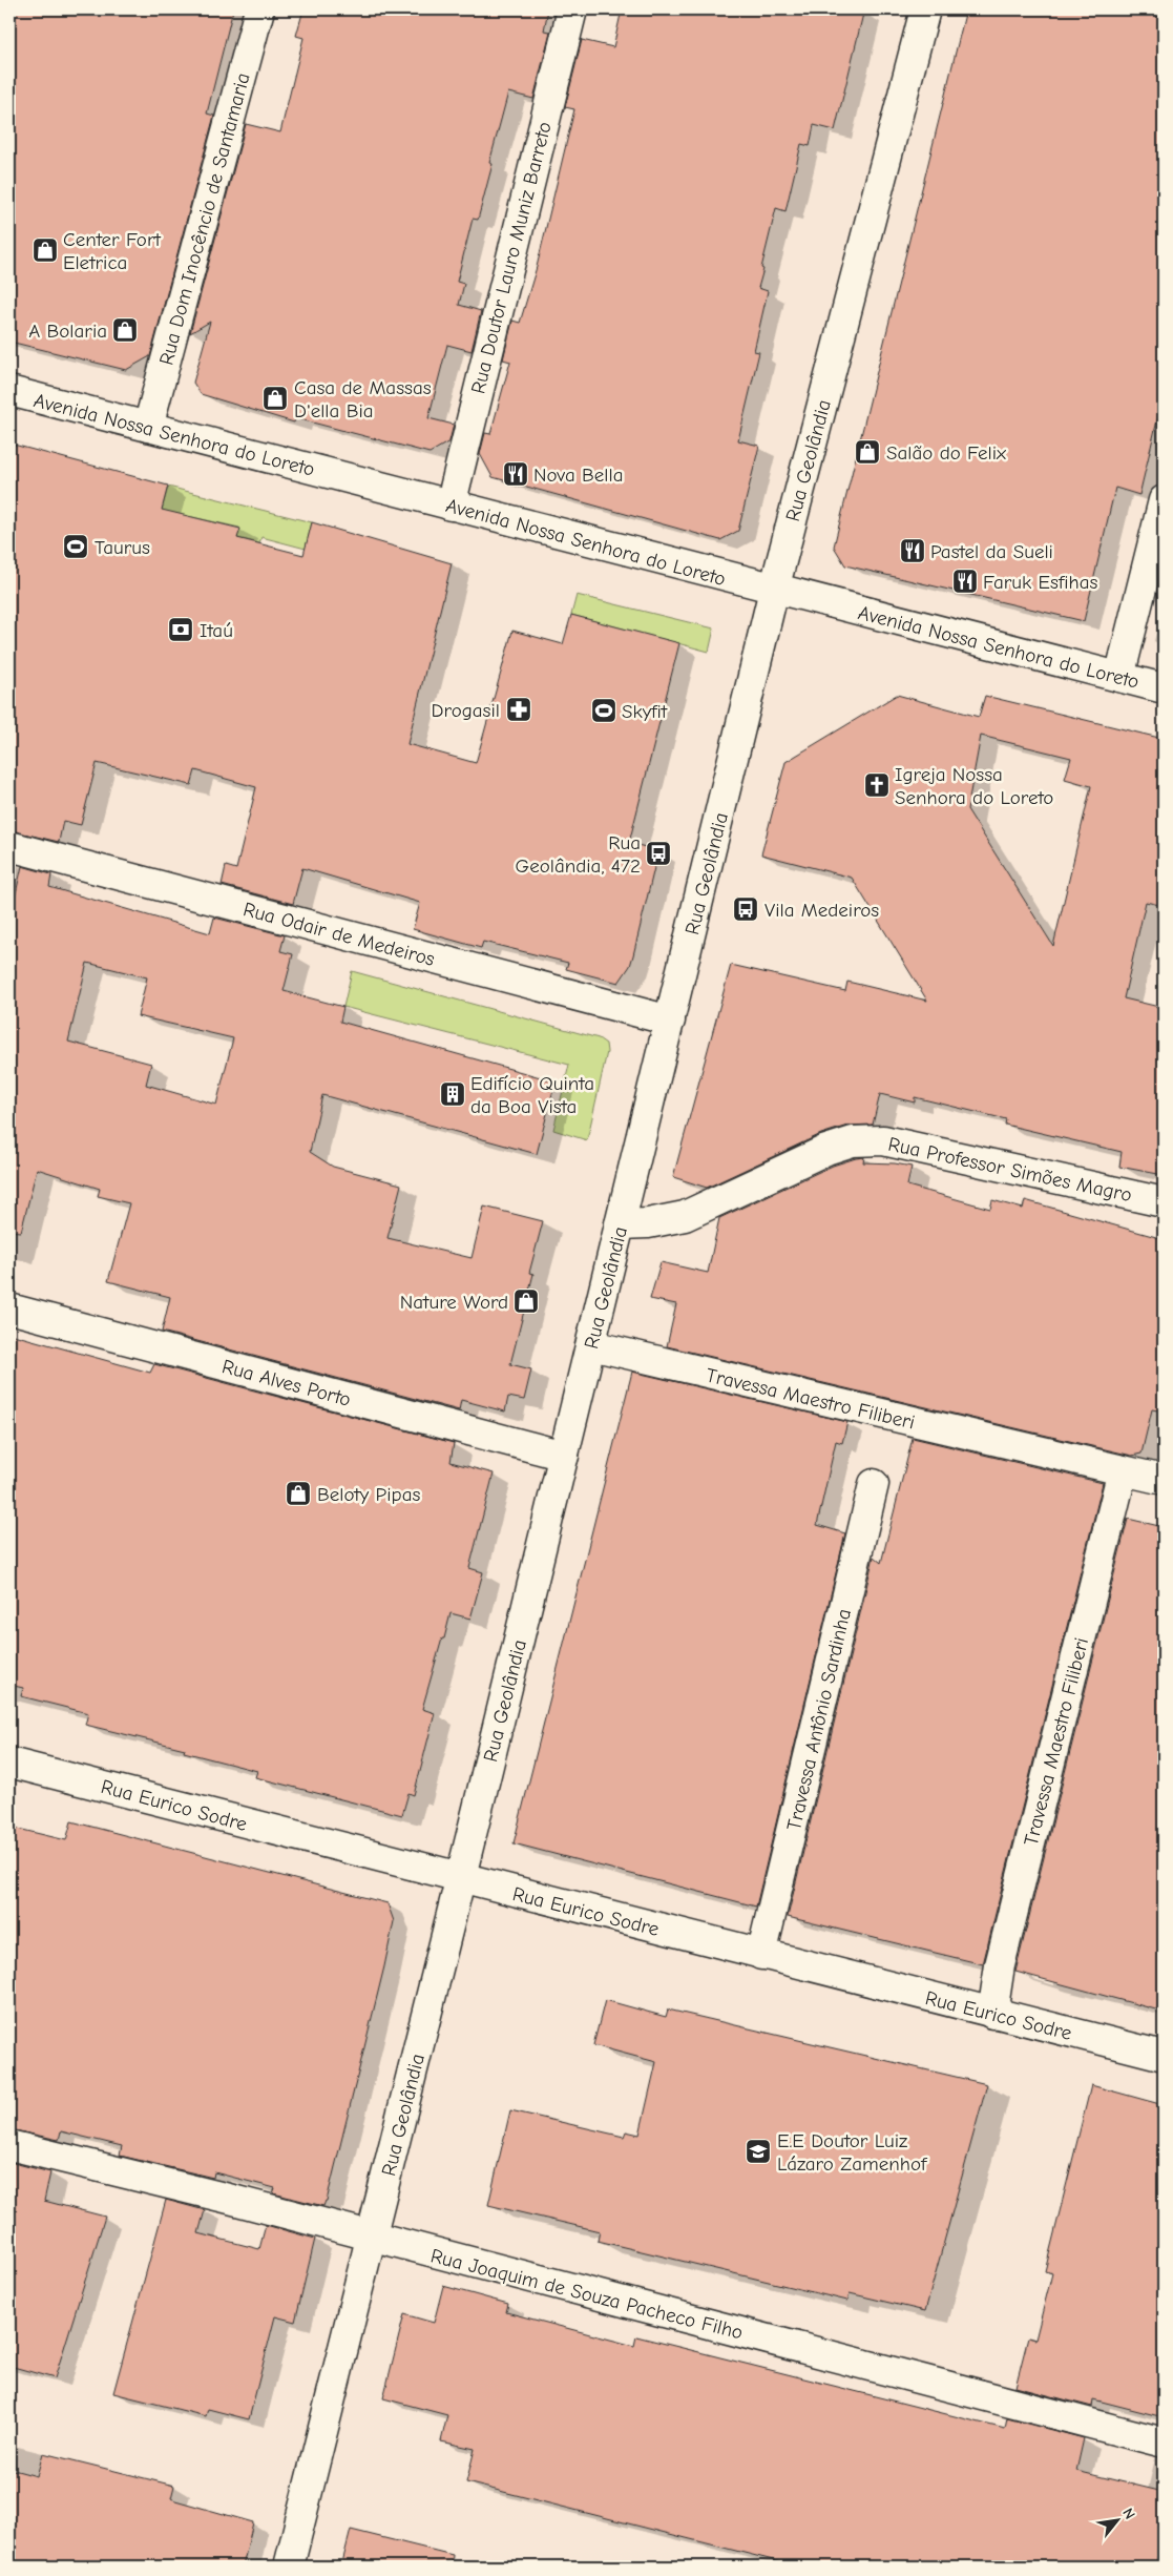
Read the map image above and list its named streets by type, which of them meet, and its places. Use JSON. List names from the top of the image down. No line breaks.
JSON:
{"streets":{"street":["Rua Dom Inocêncio de Santamaria","Rua Doutor Lauro Muniz Barreto","Avenida Nossa Senhora do Loreto","Rua Geolândia","Rua Odair de Medeiros","Rua Professor Simões Magro","Rua Alves Porto","Travessa Maestro Filiberi","Travessa Antônio Sardinha","Rua Eurico Sodre","Rua Joaquim de Souza Pacheco Filho"]},"crossings":[["Rua Dom Inocêncio de Santamaria","Avenida Nossa Senhora do Loreto"],["Rua Doutor Lauro Muniz Barreto","Avenida Nossa Senhora do Loreto"],["Avenida Nossa Senhora do Loreto","Rua Geolândia"],["Rua Geolândia","Rua Odair de Medeiros"],["Rua Geolândia","Rua Professor Simões Magro"],["Rua Geolândia","Rua Alves Porto"],["Rua Geolândia","Travessa Maestro Filiberi"],["Rua Geolândia","Rua Eurico Sodre"],["Rua Geolândia","Rua Joaquim de Souza Pacheco Filho"],["Travessa Maestro Filiberi","Rua Eurico Sodre"],["Travessa Antônio Sardinha","Rua Eurico Sodre"]],"places":{"shop":["Center Fort Eletrica","A Bolaria","Casa de Massas D'ella Bia","Salão do Felix","Nature Word","Beloty Pipas"],"restaurant":["Nova Bella","Pastel da Sueli","Faruk Esfihas"],"sports":["Taurus","Skyfit"],"bank":["Itaú"],"pharmacy":["Drogasil"],"church":["Igreja Nossa Senhora do Loreto"],"bus stop":["Rua Geolândia, 472","Vila Medeiros"],"building":["Edifício Quinta da Boa Vista"],"school or university":["E.E Doutor Luiz Lázaro Zamenhof"]},"north":"top right"}
